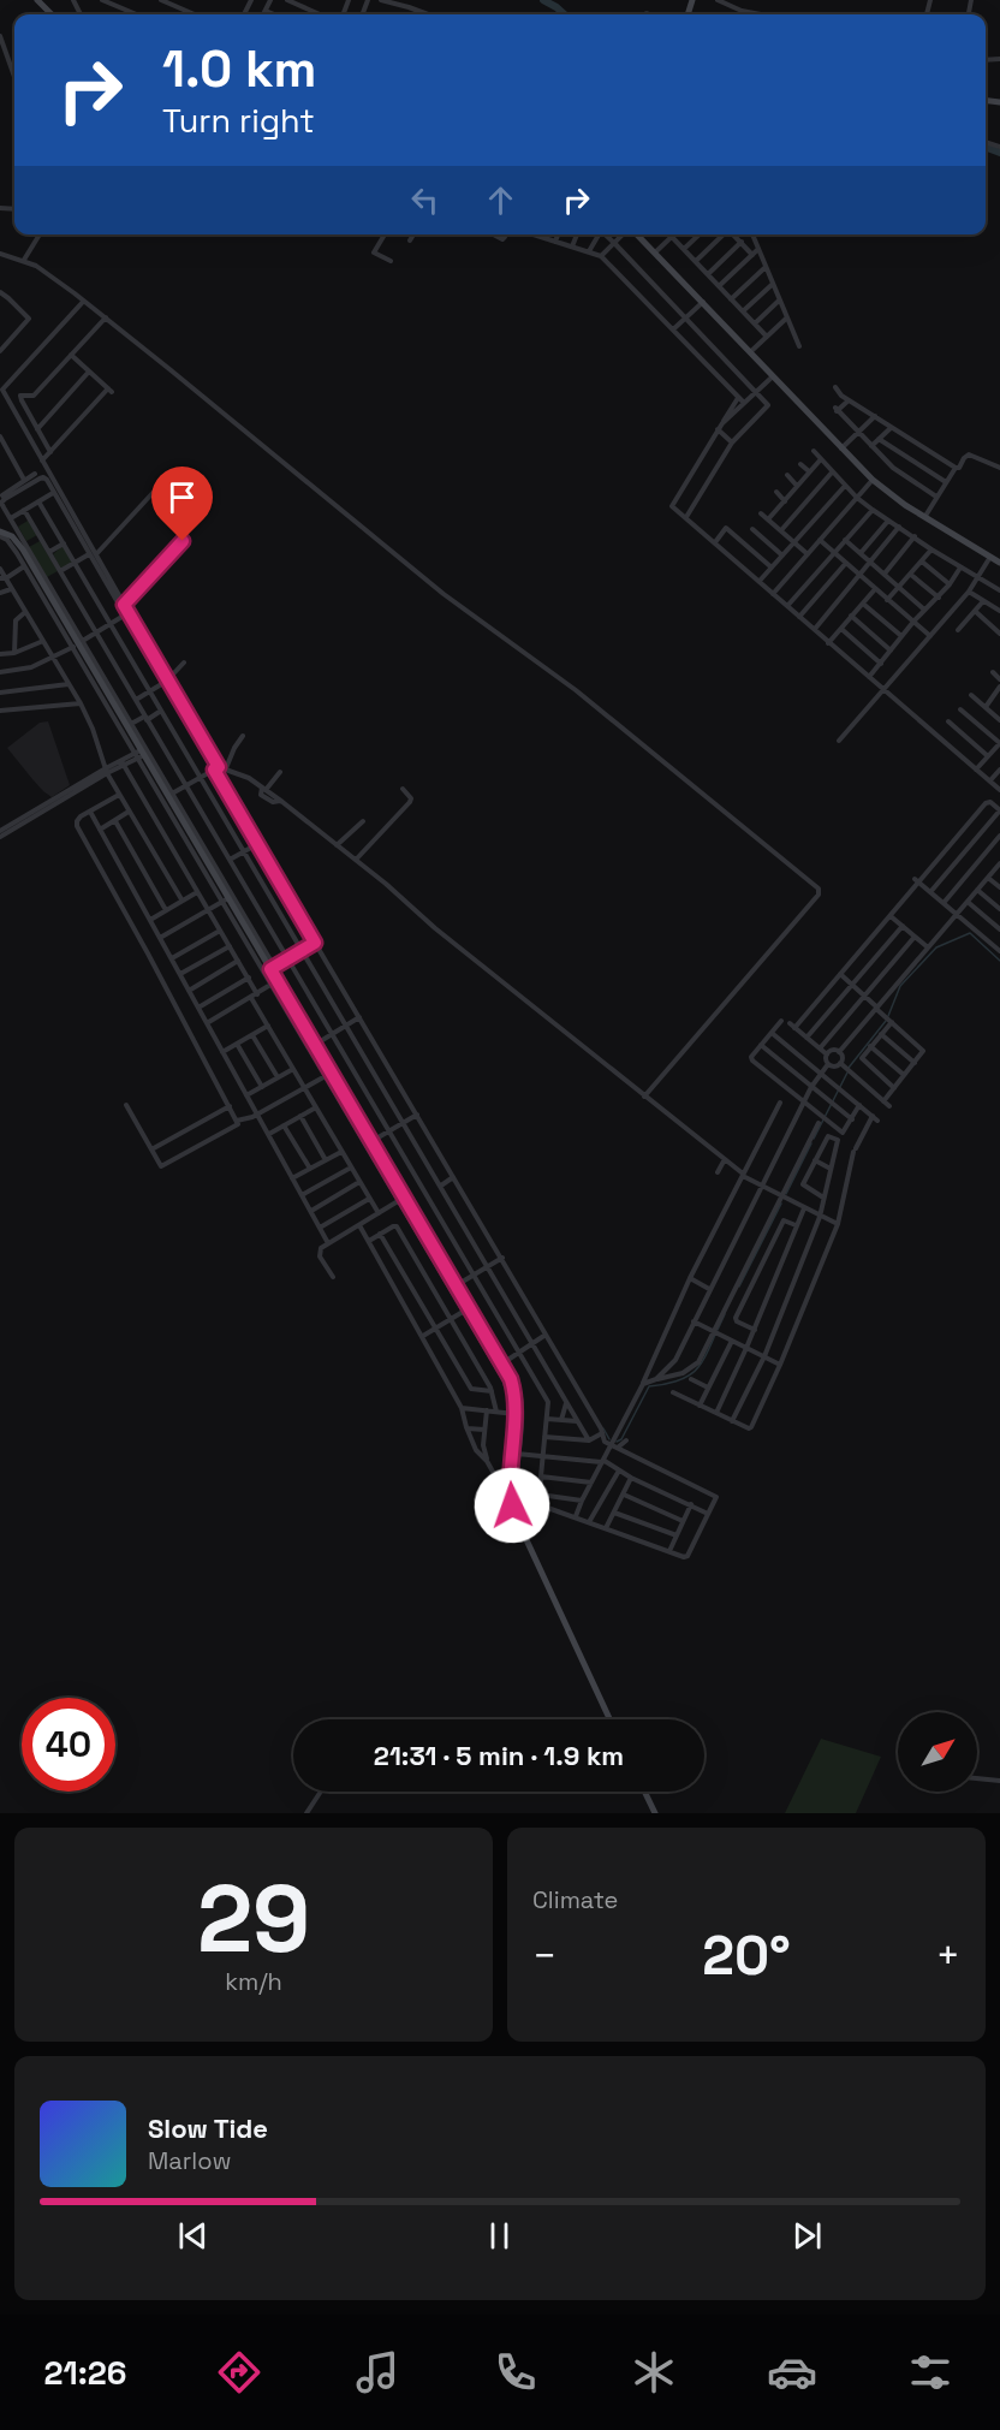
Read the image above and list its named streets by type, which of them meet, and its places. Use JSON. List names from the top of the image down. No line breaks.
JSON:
{"north":"top right","page":{"turn":["1.0 km","Turn right"],"limit":"40","trip":"21:31 · 5 min · 1.9 km","tile":[["29","km/h"],"Climate"],"heat":["−","20°","+"],"song":["Slow Tide","Marlow"],"tabs":"21:26"}}
